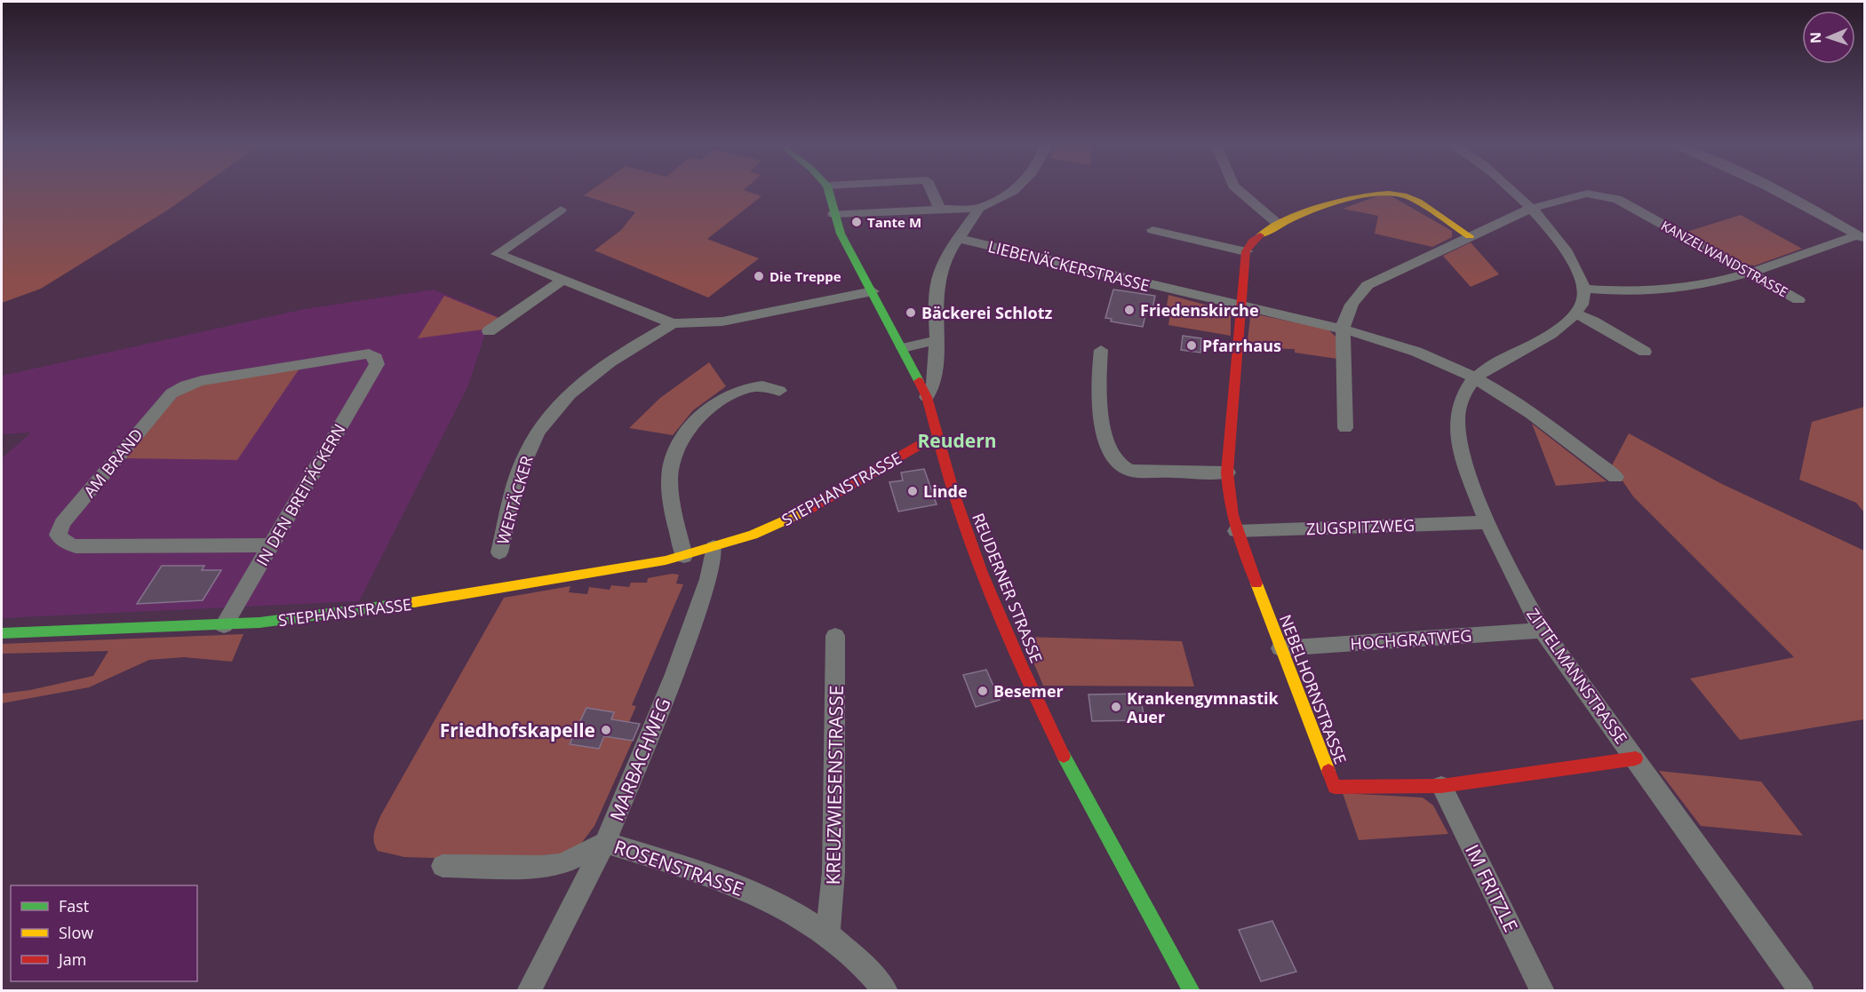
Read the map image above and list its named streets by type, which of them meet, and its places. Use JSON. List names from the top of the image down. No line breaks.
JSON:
{"streets":{"street":["KANZELWANDSTRASSE","LIEBENÄCKERSTRASSE","AM BRAND","STEPHANSTRASSE","IN DEN BREITÄCKERN","WERTÄCKER","ZUGSPITZWEG","REUDERNER STRASSE","HOCHGRATWEG","ZITTELMANNSTRASSE","NEBELHORNSTRASSE","MARBACHWEG","KREUZWIESENSTRASSE","ROSENSTRASSE","IM FRITZLE"]},"crossings":[["KANZELWANDSTRASSE","LIEBENÄCKERSTRASSE"],["LIEBENÄCKERSTRASSE","ZITTELMANNSTRASSE"],["LIEBENÄCKERSTRASSE","NEBELHORNSTRASSE"],["AM BRAND","IN DEN BREITÄCKERN"],["STEPHANSTRASSE","IN DEN BREITÄCKERN"],["STEPHANSTRASSE","REUDERNER STRASSE"],["STEPHANSTRASSE","MARBACHWEG"],["ZUGSPITZWEG","ZITTELMANNSTRASSE"],["ZUGSPITZWEG","NEBELHORNSTRASSE"],["HOCHGRATWEG","ZITTELMANNSTRASSE"],["HOCHGRATWEG","NEBELHORNSTRASSE"],["ZITTELMANNSTRASSE","NEBELHORNSTRASSE"],["NEBELHORNSTRASSE","IM FRITZLE"],["MARBACHWEG","ROSENSTRASSE"],["KREUZWIESENSTRASSE","ROSENSTRASSE"]],"districts":["Reudern"],"places":["Tante M","Die Treppe","Friedenskirche","Bäckerei Schlotz","Pfarrhaus","Linde","Besemer","Krankengymnastik Auer","Friedhofskapelle"],"legend":["Fast","Slow","Jam"],"north":"left"}
